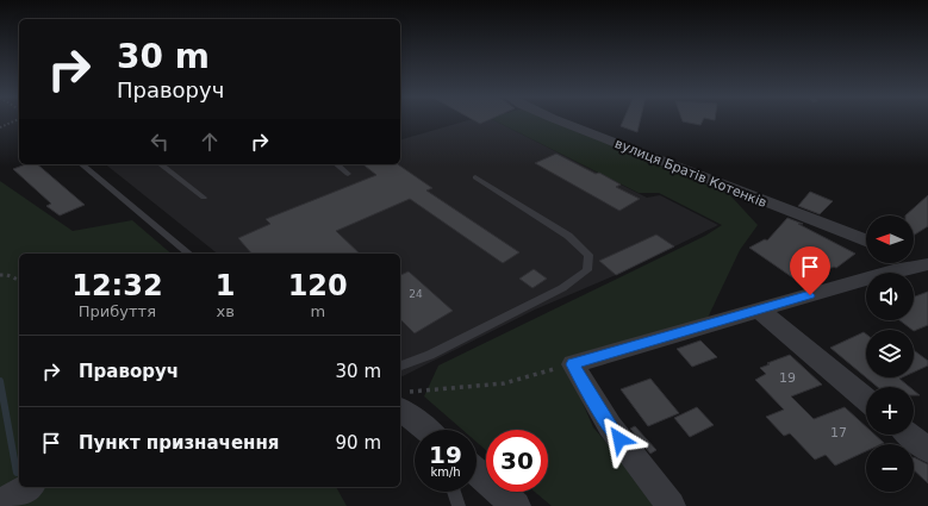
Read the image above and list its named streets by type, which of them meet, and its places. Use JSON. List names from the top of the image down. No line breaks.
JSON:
{"streets":{"street":["вулиця Братів Котенків"]},"house_numbers":["24","19","17"],"north":"left","page":{"turn":["30 m","Праворуч"],"map_buttons":["+","−"],"eta":["12:32","Прибуття","1","хв","120","m"],"list":[{"name":"Праворуч","value":"30 m"},{"name":"Пункт призначення","value":"90 m"}],"speed":"19 km/h","limit":"30"}}
